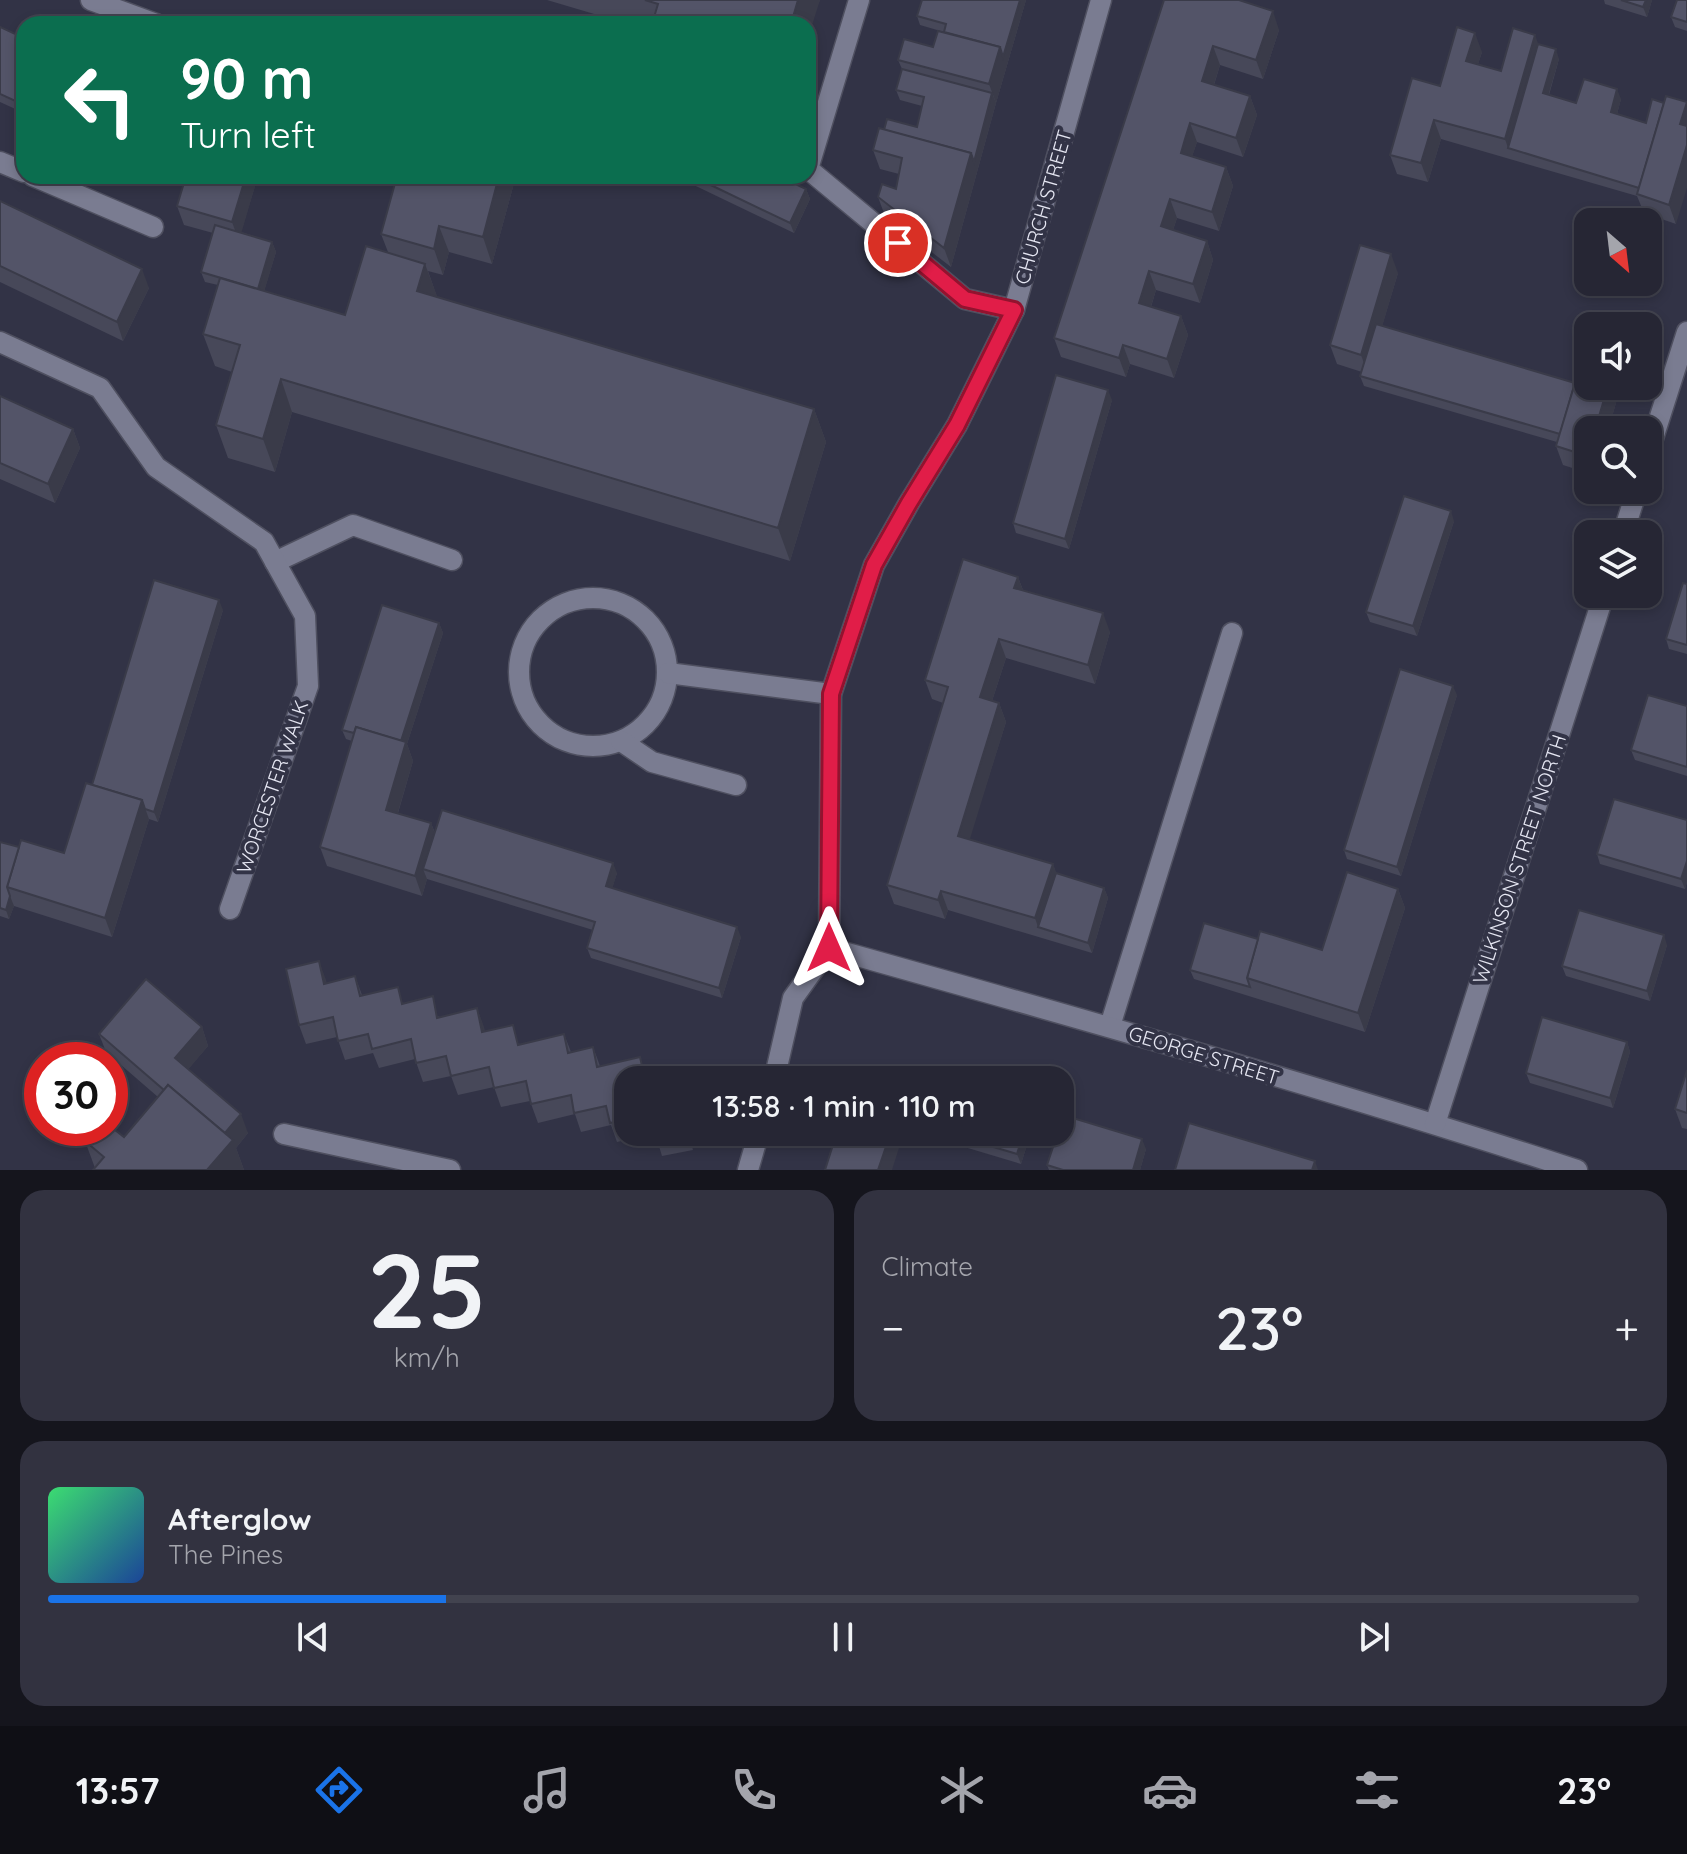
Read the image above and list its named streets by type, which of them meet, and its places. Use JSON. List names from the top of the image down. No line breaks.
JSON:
{"streets":{"street":["CHURCH STREET","WORCESTER WALK","WILKINSON STREET NORTH","GEORGE STREET"]},"crossings":[["CHURCH STREET","GEORGE STREET"],["WILKINSON STREET NORTH","GEORGE STREET"]],"north":"bottom right","page":{"turn":["90 m","Turn left"],"limit":"30","trip":"13:58 · 1 min · 110 m","tile":[["25","km/h"],"Climate"],"heat":["−","23°","+"],"song":["Afterglow","The Pines"],"tabs":["13:57","23°"]}}
